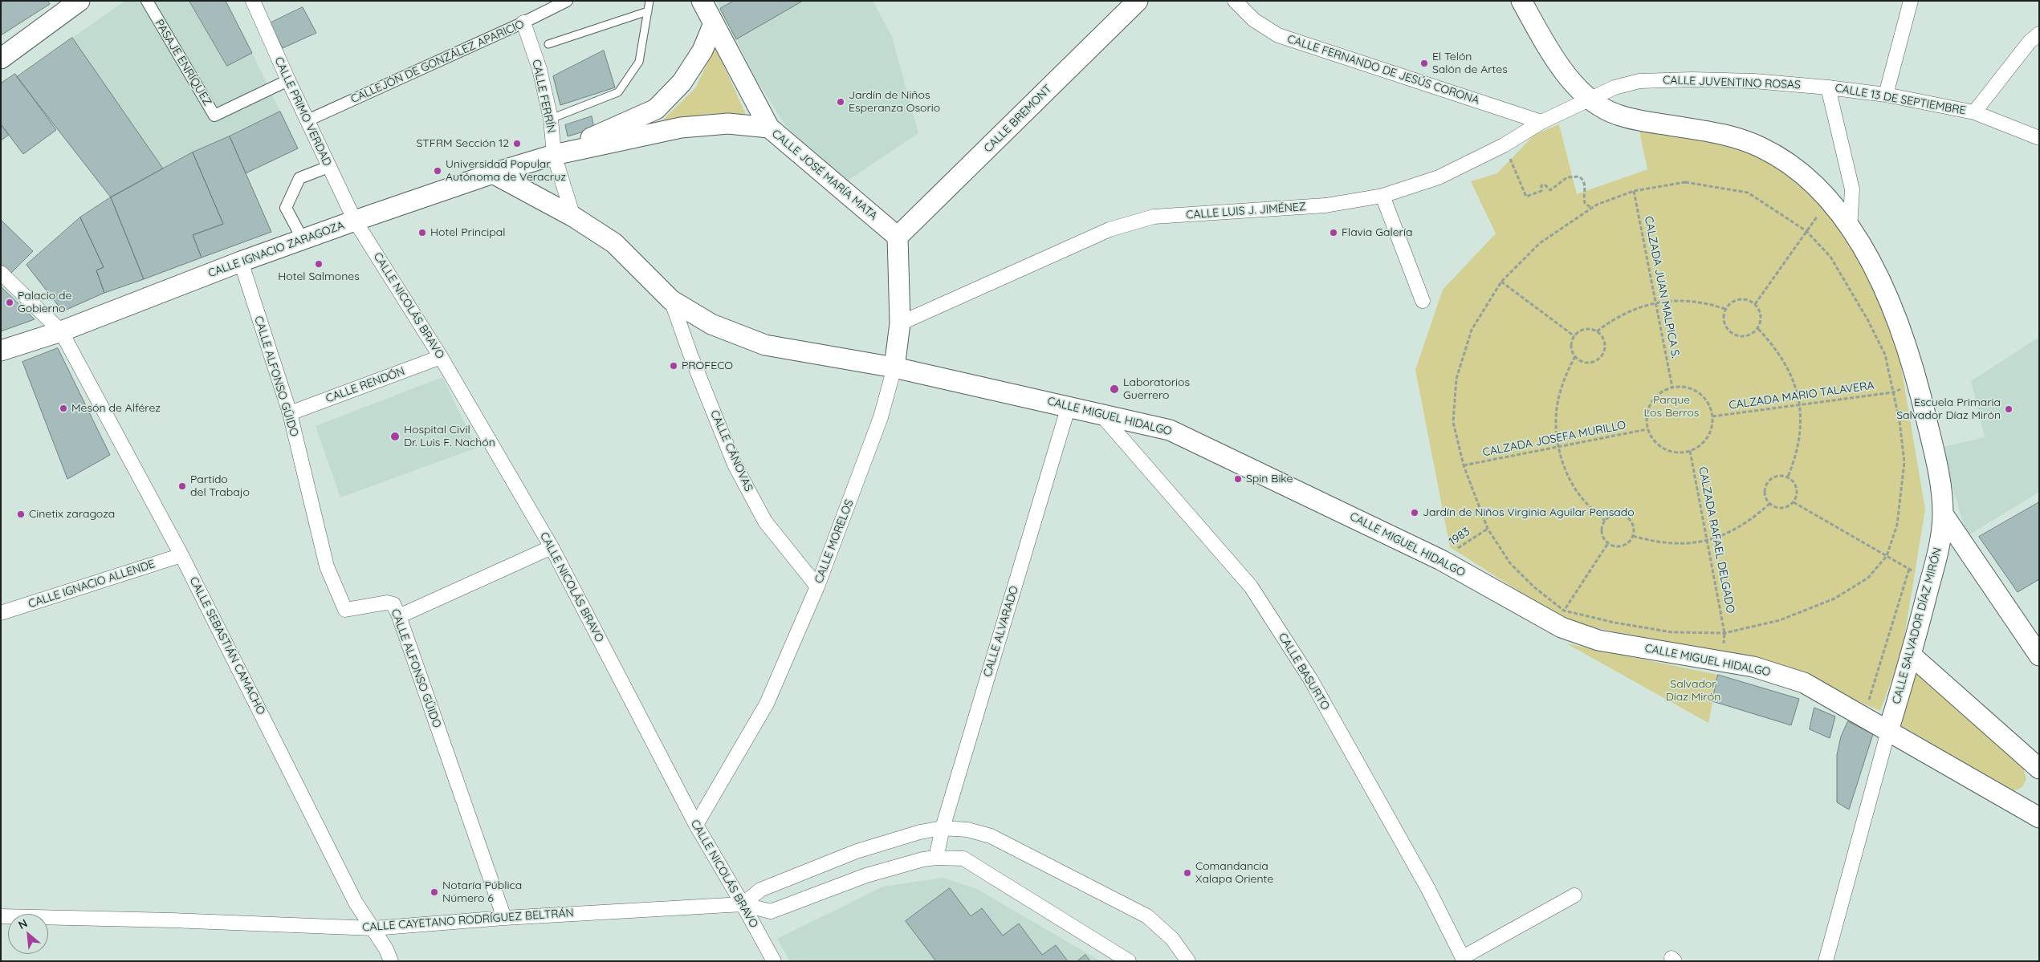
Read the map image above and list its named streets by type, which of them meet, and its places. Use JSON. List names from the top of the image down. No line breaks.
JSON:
{"streets":{"main road":["CALLE BREMONT","CALLE JOSÉ MARÍA MATA","CALLE IGNACIO ZARAGOZA","CALLE MIGUEL HIDALGO","CALLE MORELOS","CALLE SALVADOR DÍAZ MIRÓN"],"street":["CALLEJÓN DE GONZÁLEZ APARICIO","PASAJE ENRÍQUEZ","CALLE FERNANDO DE JESÚS CORONA","CALLE JUVENTINO ROSAS","CALLE FERRÍN","CALLE 13 DE SEPTIEMBRE","CALLE PRIMO VERDAD","CALLE LUIS J. JIMÉNEZ","CALLE NICOLÁS BRAVO","CALLE ALFONSO GÜIDO","CALLE RENDÓN","CALLE CÁNOVAS","CALLE IGNACIO ALLENDE","CALLE ALVARADO","CALLE SEBASTIÁN CAMACHO","CALLE BASURTO","CALLE CAYETANO RODRÍGUEZ BELTRÁN"],"path":["CALZADA JUAN MALPICA S.","CALZADA MARIO TALAVERA","CALZADA JOSEFA MURILLO","1983","CALZADA RAFAEL DELGADO"]},"crossings":[["CALLEJÓN DE GONZÁLEZ APARICIO","CALLE FERRÍN"],["CALLEJÓN DE GONZÁLEZ APARICIO","CALLE PRIMO VERDAD"],["PASAJE ENRÍQUEZ","CALLE PRIMO VERDAD"],["CALLE FERNANDO DE JESÚS CORONA","CALLE LUIS J. JIMÉNEZ"],["CALLE JUVENTINO ROSAS","CALLE 13 DE SEPTIEMBRE"],["CALLE JUVENTINO ROSAS","CALLE LUIS J. JIMÉNEZ"],["CALLE JUVENTINO ROSAS","CALLE SALVADOR DÍAZ MIRÓN"],["CALLE FERRÍN","CALLE IGNACIO ZARAGOZA"],["CALLE FERRÍN","CALLE MIGUEL HIDALGO"],["CALLE PRIMO VERDAD","CALLE IGNACIO ZARAGOZA"],["CALLE PRIMO VERDAD","CALLE NICOLÁS BRAVO"],["CALLE BREMONT","CALLE JOSÉ MARÍA MATA"],["CALLE BREMONT","CALLE MORELOS"],["CALLE JOSÉ MARÍA MATA","CALLE IGNACIO ZARAGOZA"],["CALLE JOSÉ MARÍA MATA","CALLE MORELOS"],["CALLE LUIS J. JIMÉNEZ","CALLE MORELOS"],["CALLE LUIS J. JIMÉNEZ","CALLE SALVADOR DÍAZ MIRÓN"],["CALLE IGNACIO ZARAGOZA","CALLE NICOLÁS BRAVO"],["CALLE IGNACIO ZARAGOZA","CALLE ALFONSO GÜIDO"],["CALLE IGNACIO ZARAGOZA","CALLE MIGUEL HIDALGO"],["CALLE IGNACIO ZARAGOZA","CALLE SEBASTIÁN CAMACHO"],["CALZADA JUAN MALPICA S.","CALZADA MARIO TALAVERA"],["CALZADA JUAN MALPICA S.","CALZADA JOSEFA MURILLO"],["CALZADA JUAN MALPICA S.","CALZADA RAFAEL DELGADO"],["CALLE NICOLÁS BRAVO","CALLE RENDÓN"],["CALLE NICOLÁS BRAVO","CALLE MORELOS"],["CALLE NICOLÁS BRAVO","CALLE CAYETANO RODRÍGUEZ BELTRÁN"],["CALLE ALFONSO GÜIDO","CALLE RENDÓN"],["CALLE ALFONSO GÜIDO","CALLE CAYETANO RODRÍGUEZ BELTRÁN"],["CALZADA MARIO TALAVERA","CALZADA JOSEFA MURILLO"],["CALZADA MARIO TALAVERA","CALZADA RAFAEL DELGADO"],["CALLE MIGUEL HIDALGO","CALLE CÁNOVAS"],["CALLE MIGUEL HIDALGO","1983"],["CALLE MIGUEL HIDALGO","CALLE MORELOS"],["CALLE MIGUEL HIDALGO","CALLE SALVADOR DÍAZ MIRÓN"],["CALLE MIGUEL HIDALGO","CALLE ALVARADO"],["CALLE MIGUEL HIDALGO","CALLE BASURTO"],["CALZADA JOSEFA MURILLO","CALZADA RAFAEL DELGADO"],["CALLE CÁNOVAS","CALLE MORELOS"],["CALLE IGNACIO ALLENDE","CALLE SEBASTIÁN CAMACHO"],["CALLE ALVARADO","CALLE CAYETANO RODRÍGUEZ BELTRÁN"],["CALLE SEBASTIÁN CAMACHO","CALLE CAYETANO RODRÍGUEZ BELTRÁN"]],"parks":["Parque Los Berros","Salvador Díaz Mirón"],"places":["El Telón Salón de Artes","Jardín de Niños Esperanza Osorio","STFRM Sección 12","Universidad Popular Autónoma de Veracruz","Hotel Principal","Flavia Galería","Hotel Salmones","Palacio de Gobierno","PROFECO","Laboratorios Guerrero","Mesón de Alférez","Escuela Primaria Salvador Díaz Mirón","Hospital Civil Dr. Luis F. Nachón","Spin Bike","Partido del Trabajo","Jardín de Niños Virginia Aguilar Pensado","Cinetix zaragoza","Comandancia Xalapa Oriente","Notaría Pública Número 6"],"north":"top left"}
